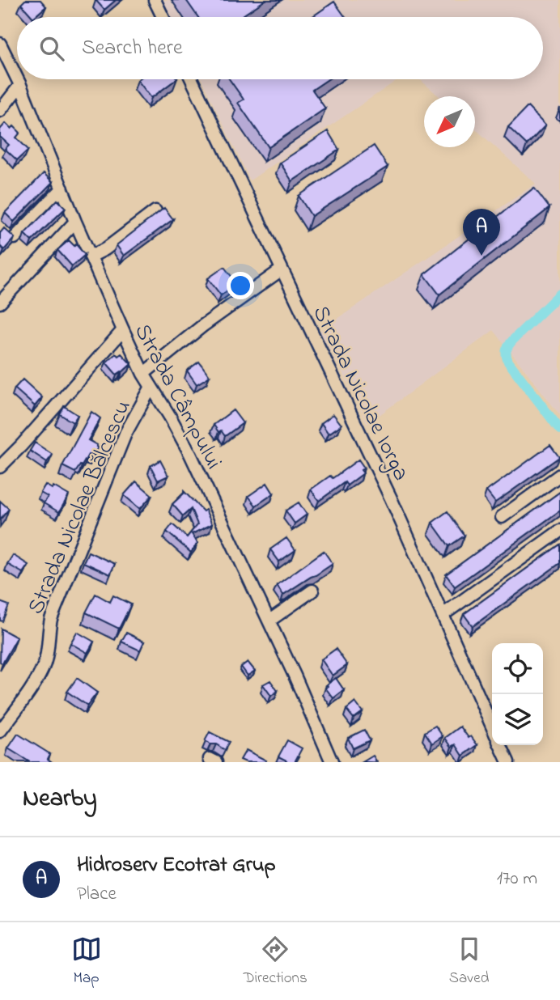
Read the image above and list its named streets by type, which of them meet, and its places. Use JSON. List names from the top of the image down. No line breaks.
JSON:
{"streets":{"street":["Strada Nicolae Iorga","Strada Câmpului","Strada Nicolae Bălcescu"]},"crossings":[["Strada Câmpului","Strada Nicolae Bălcescu"]],"north":"bottom left","page":{"search":"Search here","pins":"A","heading":"Nearby","list":[{"mark":"A","name":"Hidroserv Ecotrat Grup","note":"Place","value":"170 m"}],"nav":["Map","Directions","Saved"]}}
